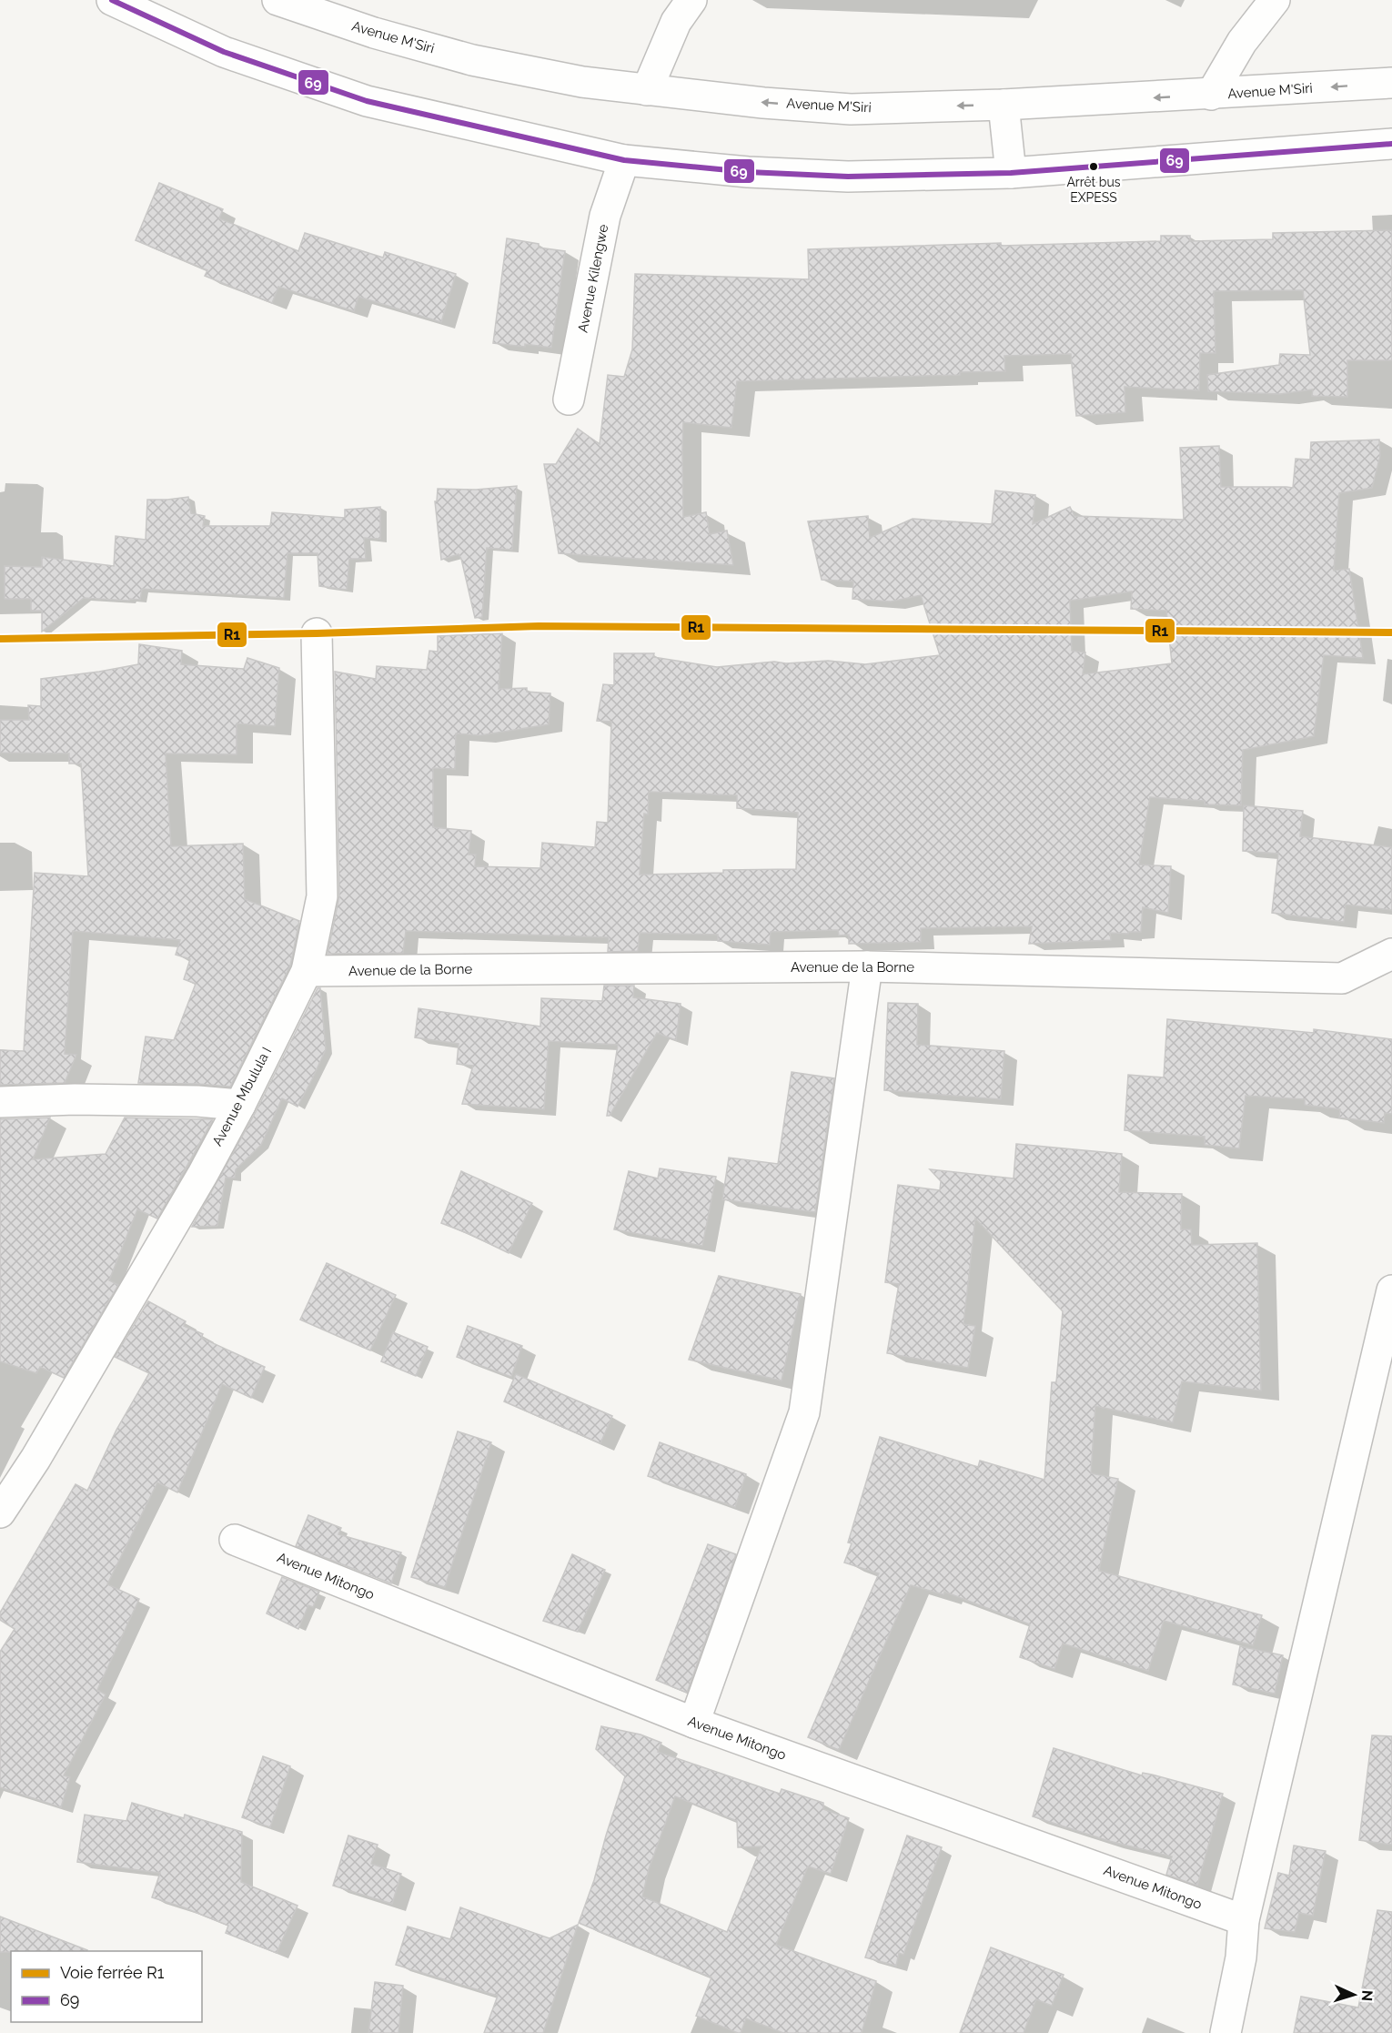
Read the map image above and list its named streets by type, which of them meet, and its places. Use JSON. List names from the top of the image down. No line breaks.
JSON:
{"streets":{"main road":["Avenue M'Siri","Avenue Kilengwe","Avenue de la Borne","Avenue Mbulula I","Avenue Mitongo"]},"crossings":[["Avenue de la Borne","Avenue Mbulula I"]],"places":["Arrêt bus EXPESS"],"lines":["transit line 69","rail line R1"],"legend":["Voie ferrée R1","69"],"north":"right"}
